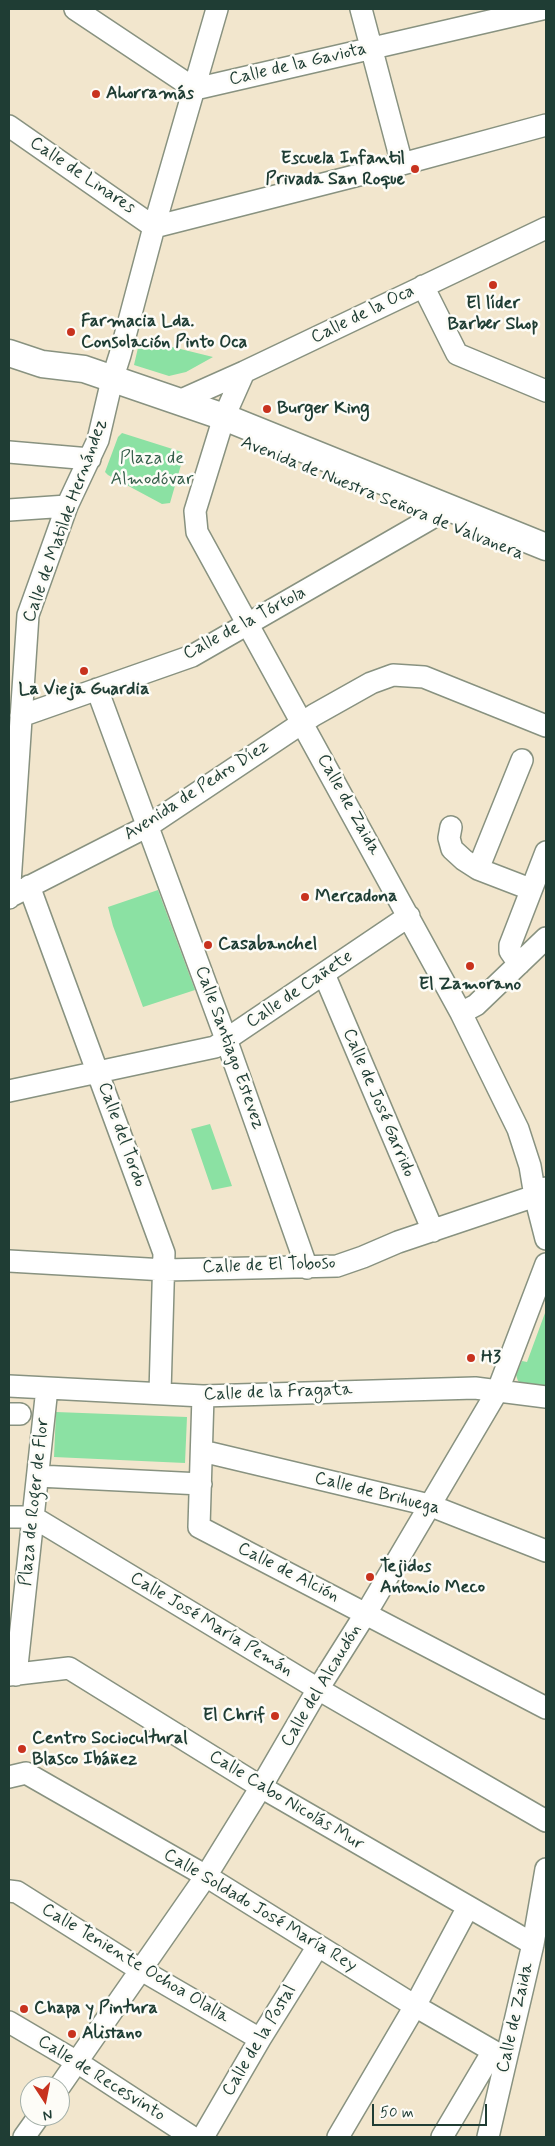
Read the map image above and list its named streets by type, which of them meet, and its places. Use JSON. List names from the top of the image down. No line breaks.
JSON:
{"streets":{"main road":["Avenida de Nuestra Señora de Valvanera"],"street":["Calle de la Gaviota","Calle de Linares","Calle de la Oca","Calle de Matilde Hernández","Calle de la Tórtola","Avenida de Pedro Díez","Calle de Zaida","Calle de Cañete","Calle Santiago Estevez","Calle de José Garrido","Calle del Tordo","Calle de El Toboso","Calle de la Fragata","Calle de Brihuega","Plaza de Roger de Flor","Calle de Alción","Calle José María Pemán","Calle del Alcaudón","Calle Cabo Nicolás Mur","Calle Soldado José María Rey","Calle Teniente Ochoa Olalla","Calle de la Postal","Calle de Recesvinto"]},"crossings":[["Calle de la Gaviota","Calle de Matilde Hernández"],["Calle de Linares","Calle de Matilde Hernández"],["Calle de la Oca","Calle de Zaida"],["Avenida de Nuestra Señora de Valvanera","Calle de la Tórtola"],["Avenida de Nuestra Señora de Valvanera","Calle de Zaida"],["Calle de Matilde Hernández","Calle de la Tórtola"],["Calle de Matilde Hernández","Avenida de Pedro Díez"],["Calle de la Tórtola","Calle de Zaida"],["Calle de la Tórtola","Calle Santiago Estevez"],["Avenida de Pedro Díez","Calle de Zaida"],["Avenida de Pedro Díez","Calle Santiago Estevez"],["Avenida de Pedro Díez","Calle del Tordo"],["Calle de Zaida","Calle de Cañete"],["Calle de Zaida","Calle de El Toboso"],["Calle de Zaida","Calle Cabo Nicolás Mur"],["Calle de Zaida","Calle Soldado José María Rey"],["Calle de Cañete","Calle Santiago Estevez"],["Calle de Cañete","Calle de José Garrido"],["Calle de Cañete","Calle del Tordo"],["Calle Santiago Estevez","Calle de El Toboso"],["Calle de José Garrido","Calle de El Toboso"],["Calle del Tordo","Calle de El Toboso"],["Calle del Tordo","Calle de la Fragata"],["Calle de la Fragata","Plaza de Roger de Flor"],["Calle de la Fragata","Calle de Alción"],["Calle de la Fragata","Calle del Alcaudón"],["Calle de Brihuega","Calle de Alción"],["Calle de Brihuega","Calle del Alcaudón"],["Plaza de Roger de Flor","Calle José María Pemán"],["Plaza de Roger de Flor","Calle Cabo Nicolás Mur"],["Calle de Alción","Calle del Alcaudón"],["Calle José María Pemán","Calle del Alcaudón"],["Calle del Alcaudón","Calle Cabo Nicolás Mur"],["Calle del Alcaudón","Calle Soldado José María Rey"],["Calle del Alcaudón","Calle Teniente Ochoa Olalla"],["Calle del Alcaudón","Calle de Recesvinto"],["Calle Soldado José María Rey","Calle de la Postal"],["Calle Teniente Ochoa Olalla","Calle de la Postal"]],"parks":["Plaza de Almodóvar"],"places":["Ahorramás","Escuela Infantil Privada San Roque","El líder Barber Shop","Farmacia Lda. Consolación Pinto Oca","Burger King","La Vieja Guardia","Mercadona","Casabanchel","El Zamorano","H3","Tejidos Antonio Meco","El Chrif","Centro Sociocultural Blasco Ibáñez","Chapa y Pintura","Alistano"],"scale_bar":"50 m","north":"bottom"}
